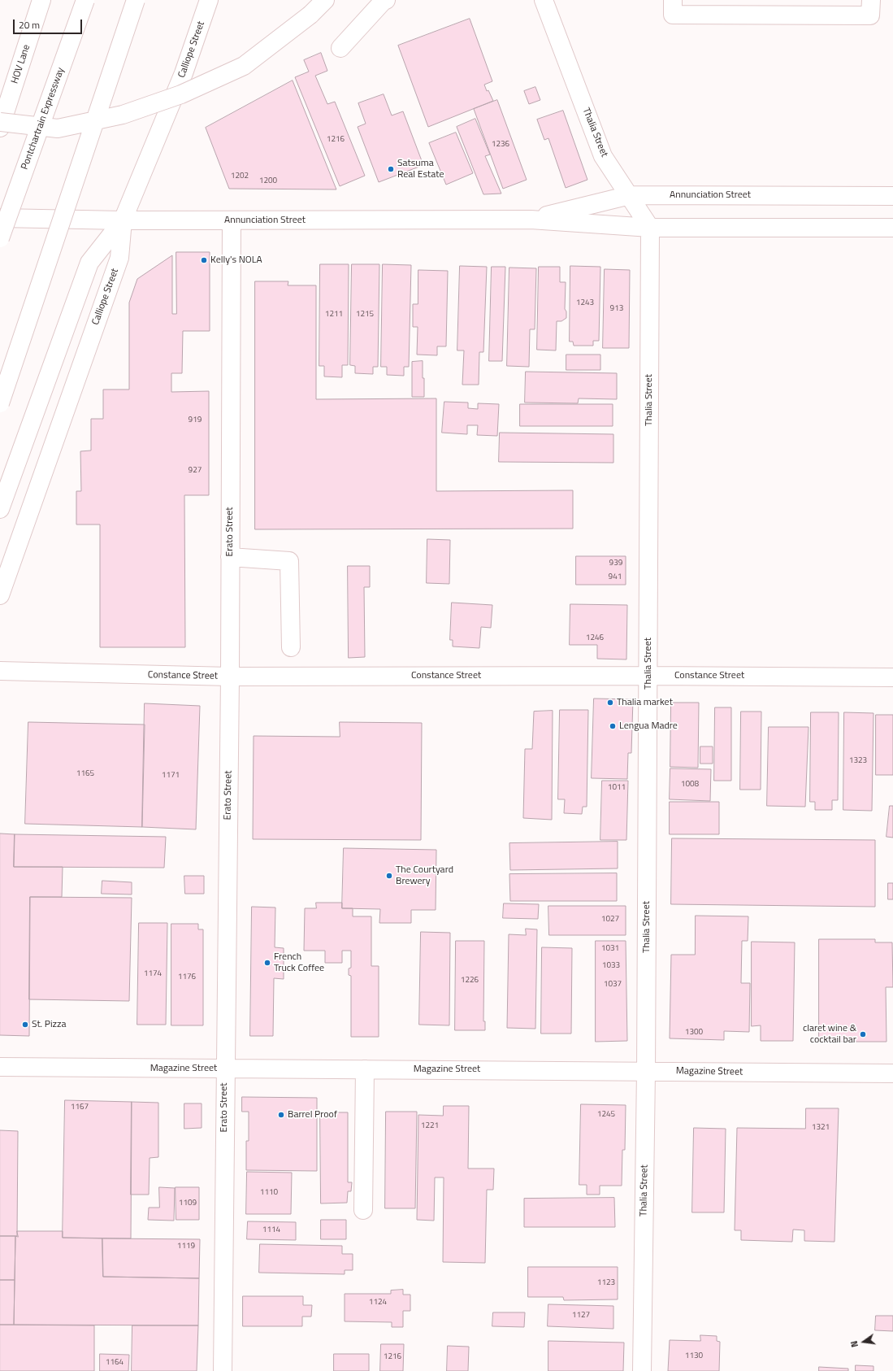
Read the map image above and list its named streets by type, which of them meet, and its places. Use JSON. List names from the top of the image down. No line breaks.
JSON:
{"streets":{"main road":["Calliope Street","HOV Lane","Pontchartrain Expressway","Thalia Street","Annunciation Street","Erato Street","Constance Street","Magazine Street"]},"crossings":[["Calliope Street","Annunciation Street"],["Thalia Street","Annunciation Street"],["Thalia Street","Constance Street"],["Thalia Street","Magazine Street"],["Annunciation Street","Erato Street"],["Erato Street","Constance Street"],["Erato Street","Magazine Street"]],"places":["Satsuma Real Estate","Kelly's NOLA","Thalia market","Lengua Madre","The Courtyard Brewery","French Truck Coffee","St. Pizza","claret wine & cocktail bar","Barrel Proof"],"house_numbers":["1216","1236","1202","1200","1243","913","1211","1215","919","927","939","941","1246","1323","1165","1171","1008","1011","1027","1031","1033","1174","1176","1226","1037","1300","1167","1245","1221","1321","1110","1109","1114","1119","1123","1124","1127","1130","1216","1164"],"scale_bar":"20 m","north":"left"}
